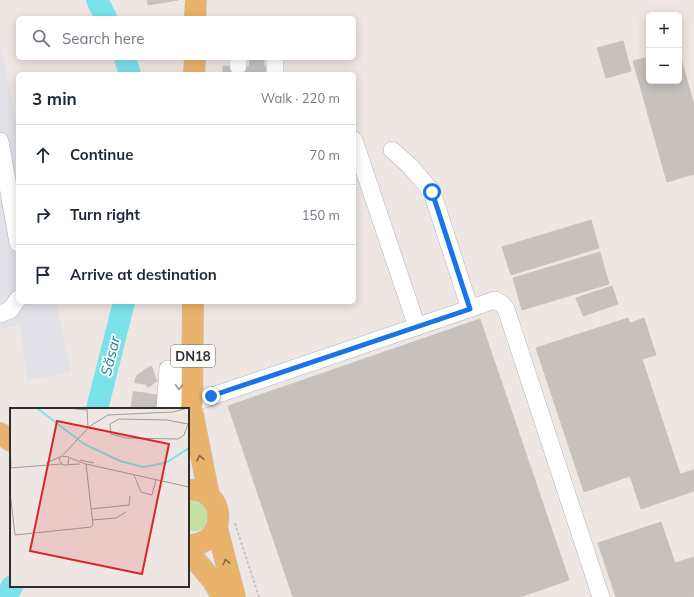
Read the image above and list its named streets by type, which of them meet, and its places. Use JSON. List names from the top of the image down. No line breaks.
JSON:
{"streets":{"main road":["DN18"]},"water":["Săsar"],"page":{"map_buttons":["+","−"],"search":"Search here","heading":["3 min","Walk · 220 m"],"list":[["Continue","70 m"],["Turn right","150 m"],"Arrive at destination"]}}
